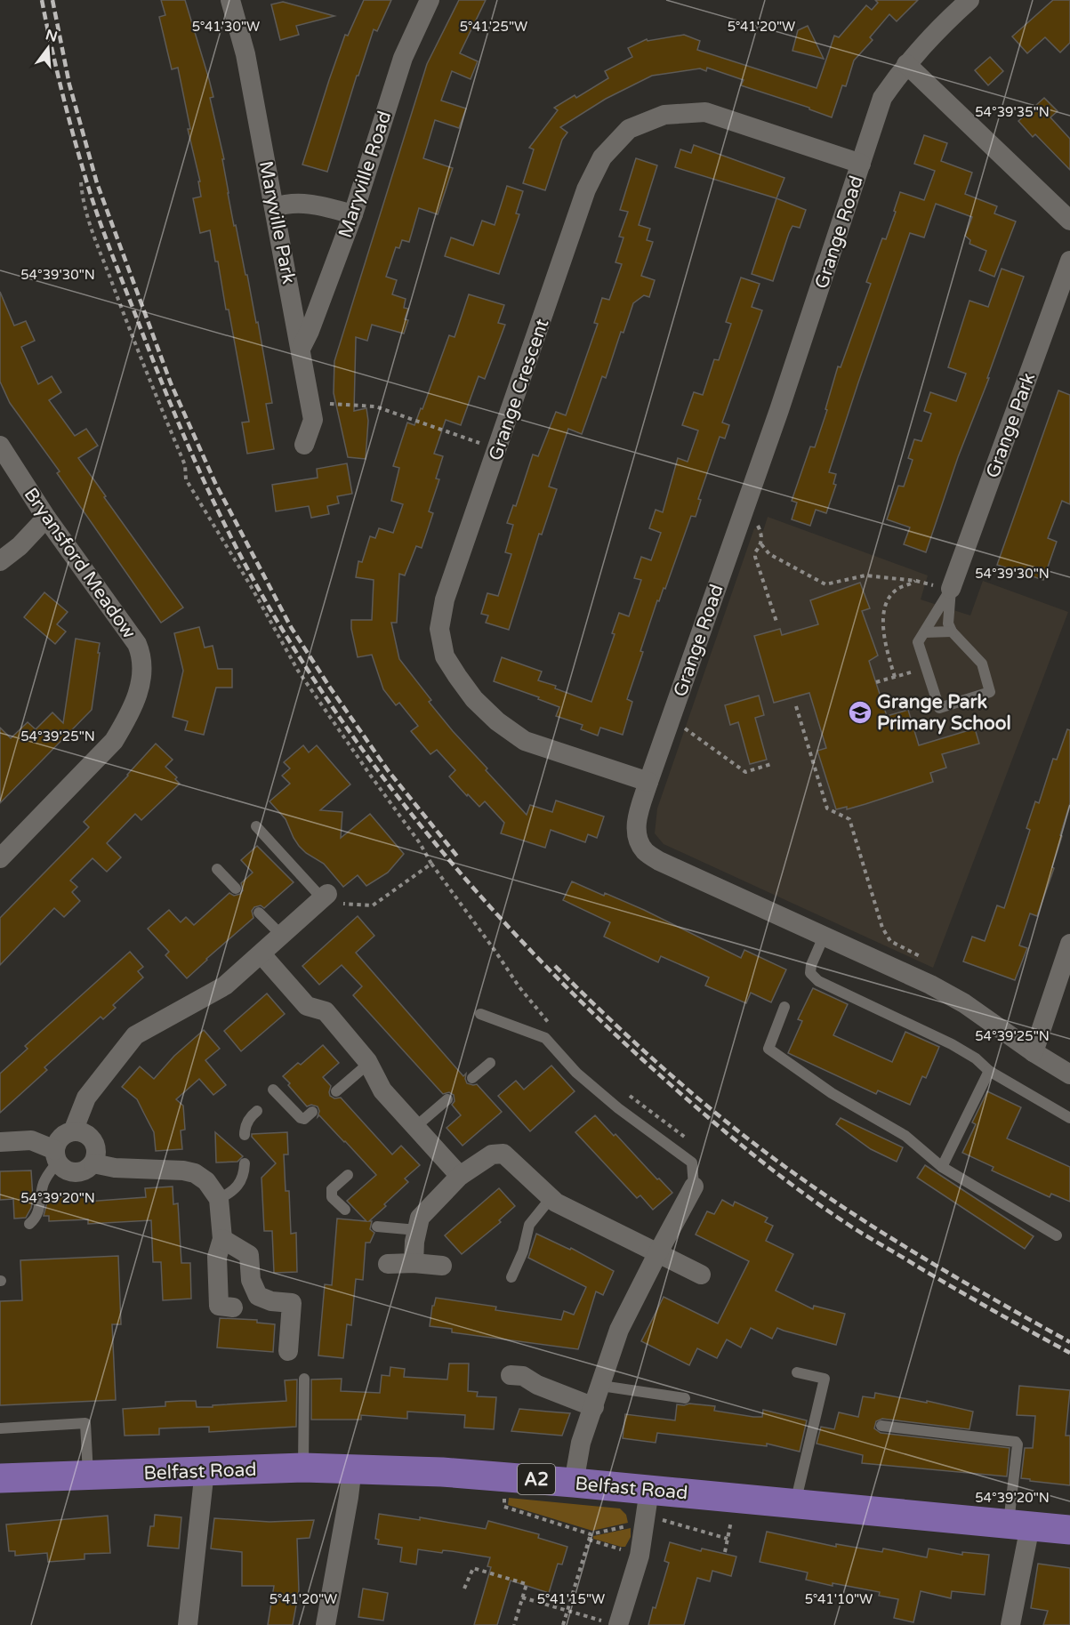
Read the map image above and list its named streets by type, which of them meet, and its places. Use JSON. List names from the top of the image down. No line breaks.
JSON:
{"streets":{"main road":["Belfast Road","A2"],"street":["Maryville Road","Maryville Park","Grange Road","Grange Crescent","Grange Park","Bryansford Meadow"]},"crossings":[["Maryville Road","Maryville Park"],["Grange Road","Grange Crescent"]],"places":{"school or university":["Grange Park Primary School"]},"north":"top","coordinates":["5°41'30\"W","5°41'25\"W","5°41'20\"W","54°39'35\"N","54°39'30\"N","54°39'25\"N","54°39'20\"N","5°41'15\"W","5°41'10\"W"]}
